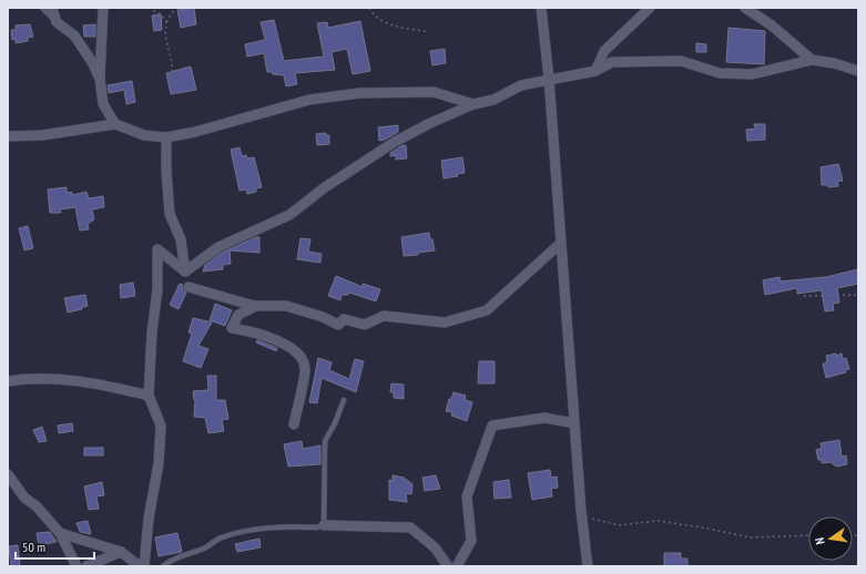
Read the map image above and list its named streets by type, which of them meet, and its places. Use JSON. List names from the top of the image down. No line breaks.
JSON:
{"scale_bar":"50 m","north":"left"}
